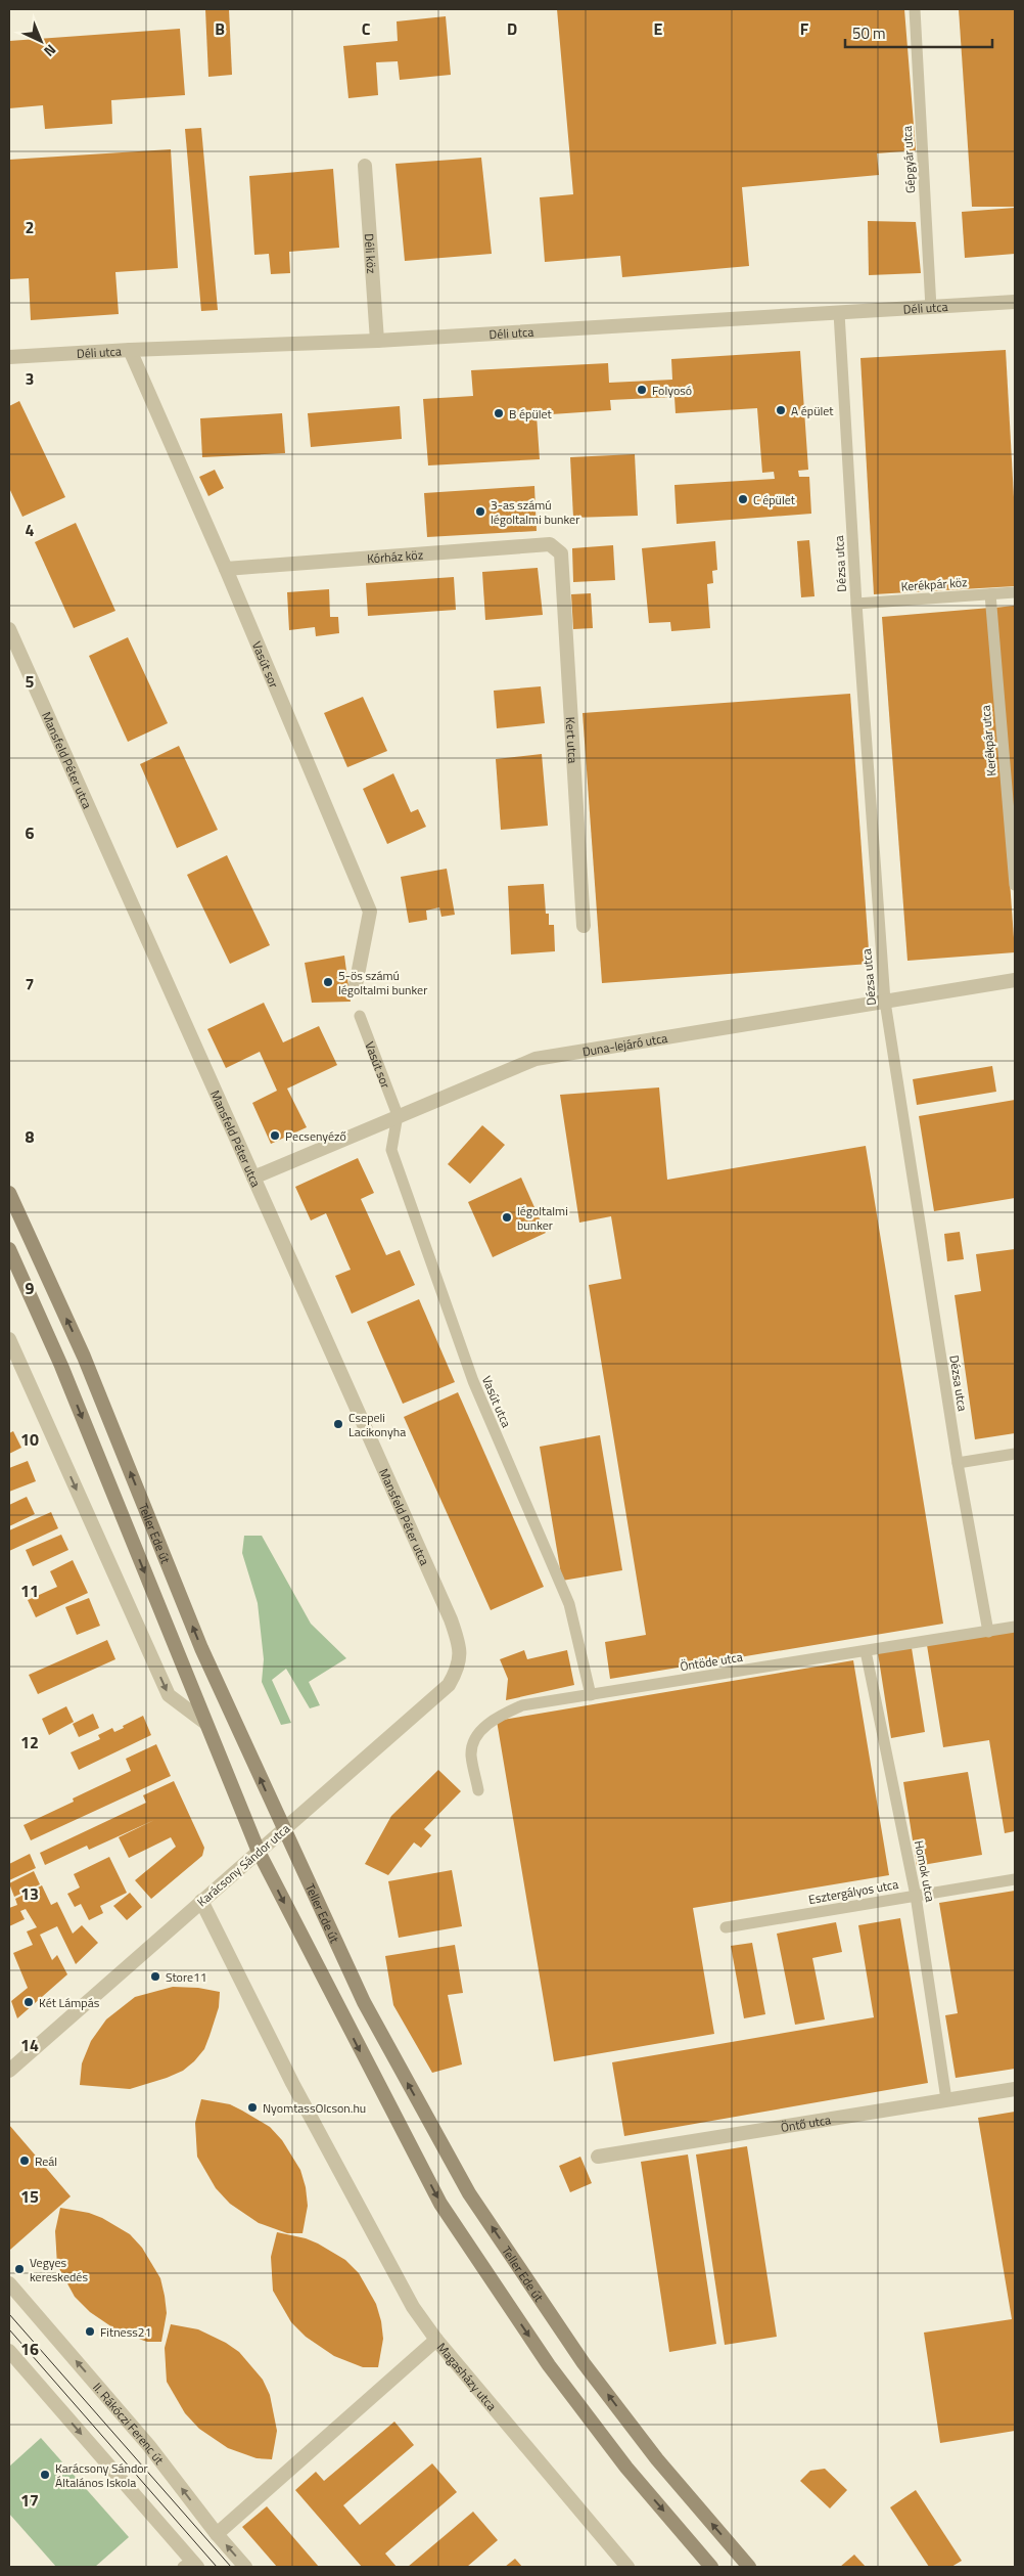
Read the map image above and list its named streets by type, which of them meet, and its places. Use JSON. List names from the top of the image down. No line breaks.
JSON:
{"streets":{"main road":["Teller Ede út"],"street":["Déli köz","Déli utca","Kórház köz","Vasút sor","Kert utca","Mansfeld Péter utca","Duna-lejáró utca","Karácsony Sándor utca","Öntő utca","Magasházy utca","II. Rákóczi Ferenc út"],"lane":["Gépgyár utca","Dézsa utca","Kerékpár köz","Kerékpár utca","Vasút utca","Öntöde utca","Homok utca","Esztergályos utca"]},"crossings":[["Gépgyár utca","Déli utca"],["Déli köz","Déli utca"],["Déli utca","Dézsa utca"],["Déli utca","Vasút sor"],["Kórház köz","Vasút sor"],["Kórház köz","Kert utca"],["Dézsa utca","Kerékpár köz"],["Dézsa utca","Duna-lejáró utca"],["Dézsa utca","Öntöde utca"],["Kerékpár köz","Kerékpár utca"],["Vasút sor","Duna-lejáró utca"],["Vasút sor","Vasút utca"],["Mansfeld Péter utca","Duna-lejáró utca"],["Mansfeld Péter utca","Karácsony Sándor utca"],["Duna-lejáró utca","Vasút utca"],["Vasút utca","Öntöde utca"],["Teller Ede út","Karácsony Sándor utca"],["Öntöde utca","Homok utca"],["Homok utca","Esztergályos utca"],["Homok utca","Öntő utca"],["Magasházy utca","II. Rákóczi Ferenc út"]],"places":["Folyosó","A épület","B épület","C épület","3-as számú légoltalmi bunker","5-ös számú légoltalmi bunker","Pecsenyéző","légoltalmi bunker","Csepeli Lacikonyha","Store11","Két Lámpás","NyomtassOlcson.hu","Reál","Vegyes kereskedés","Fitness21","Karácsony Sándor Általános Iskola"],"scale_bar":"50 m","north":"bottom right","grid":{"columns":["B","C","D","E","F"],"rows":["2","3","4","5","6","7","8","9","10","11","12","13","14","15","16","17"]}}
